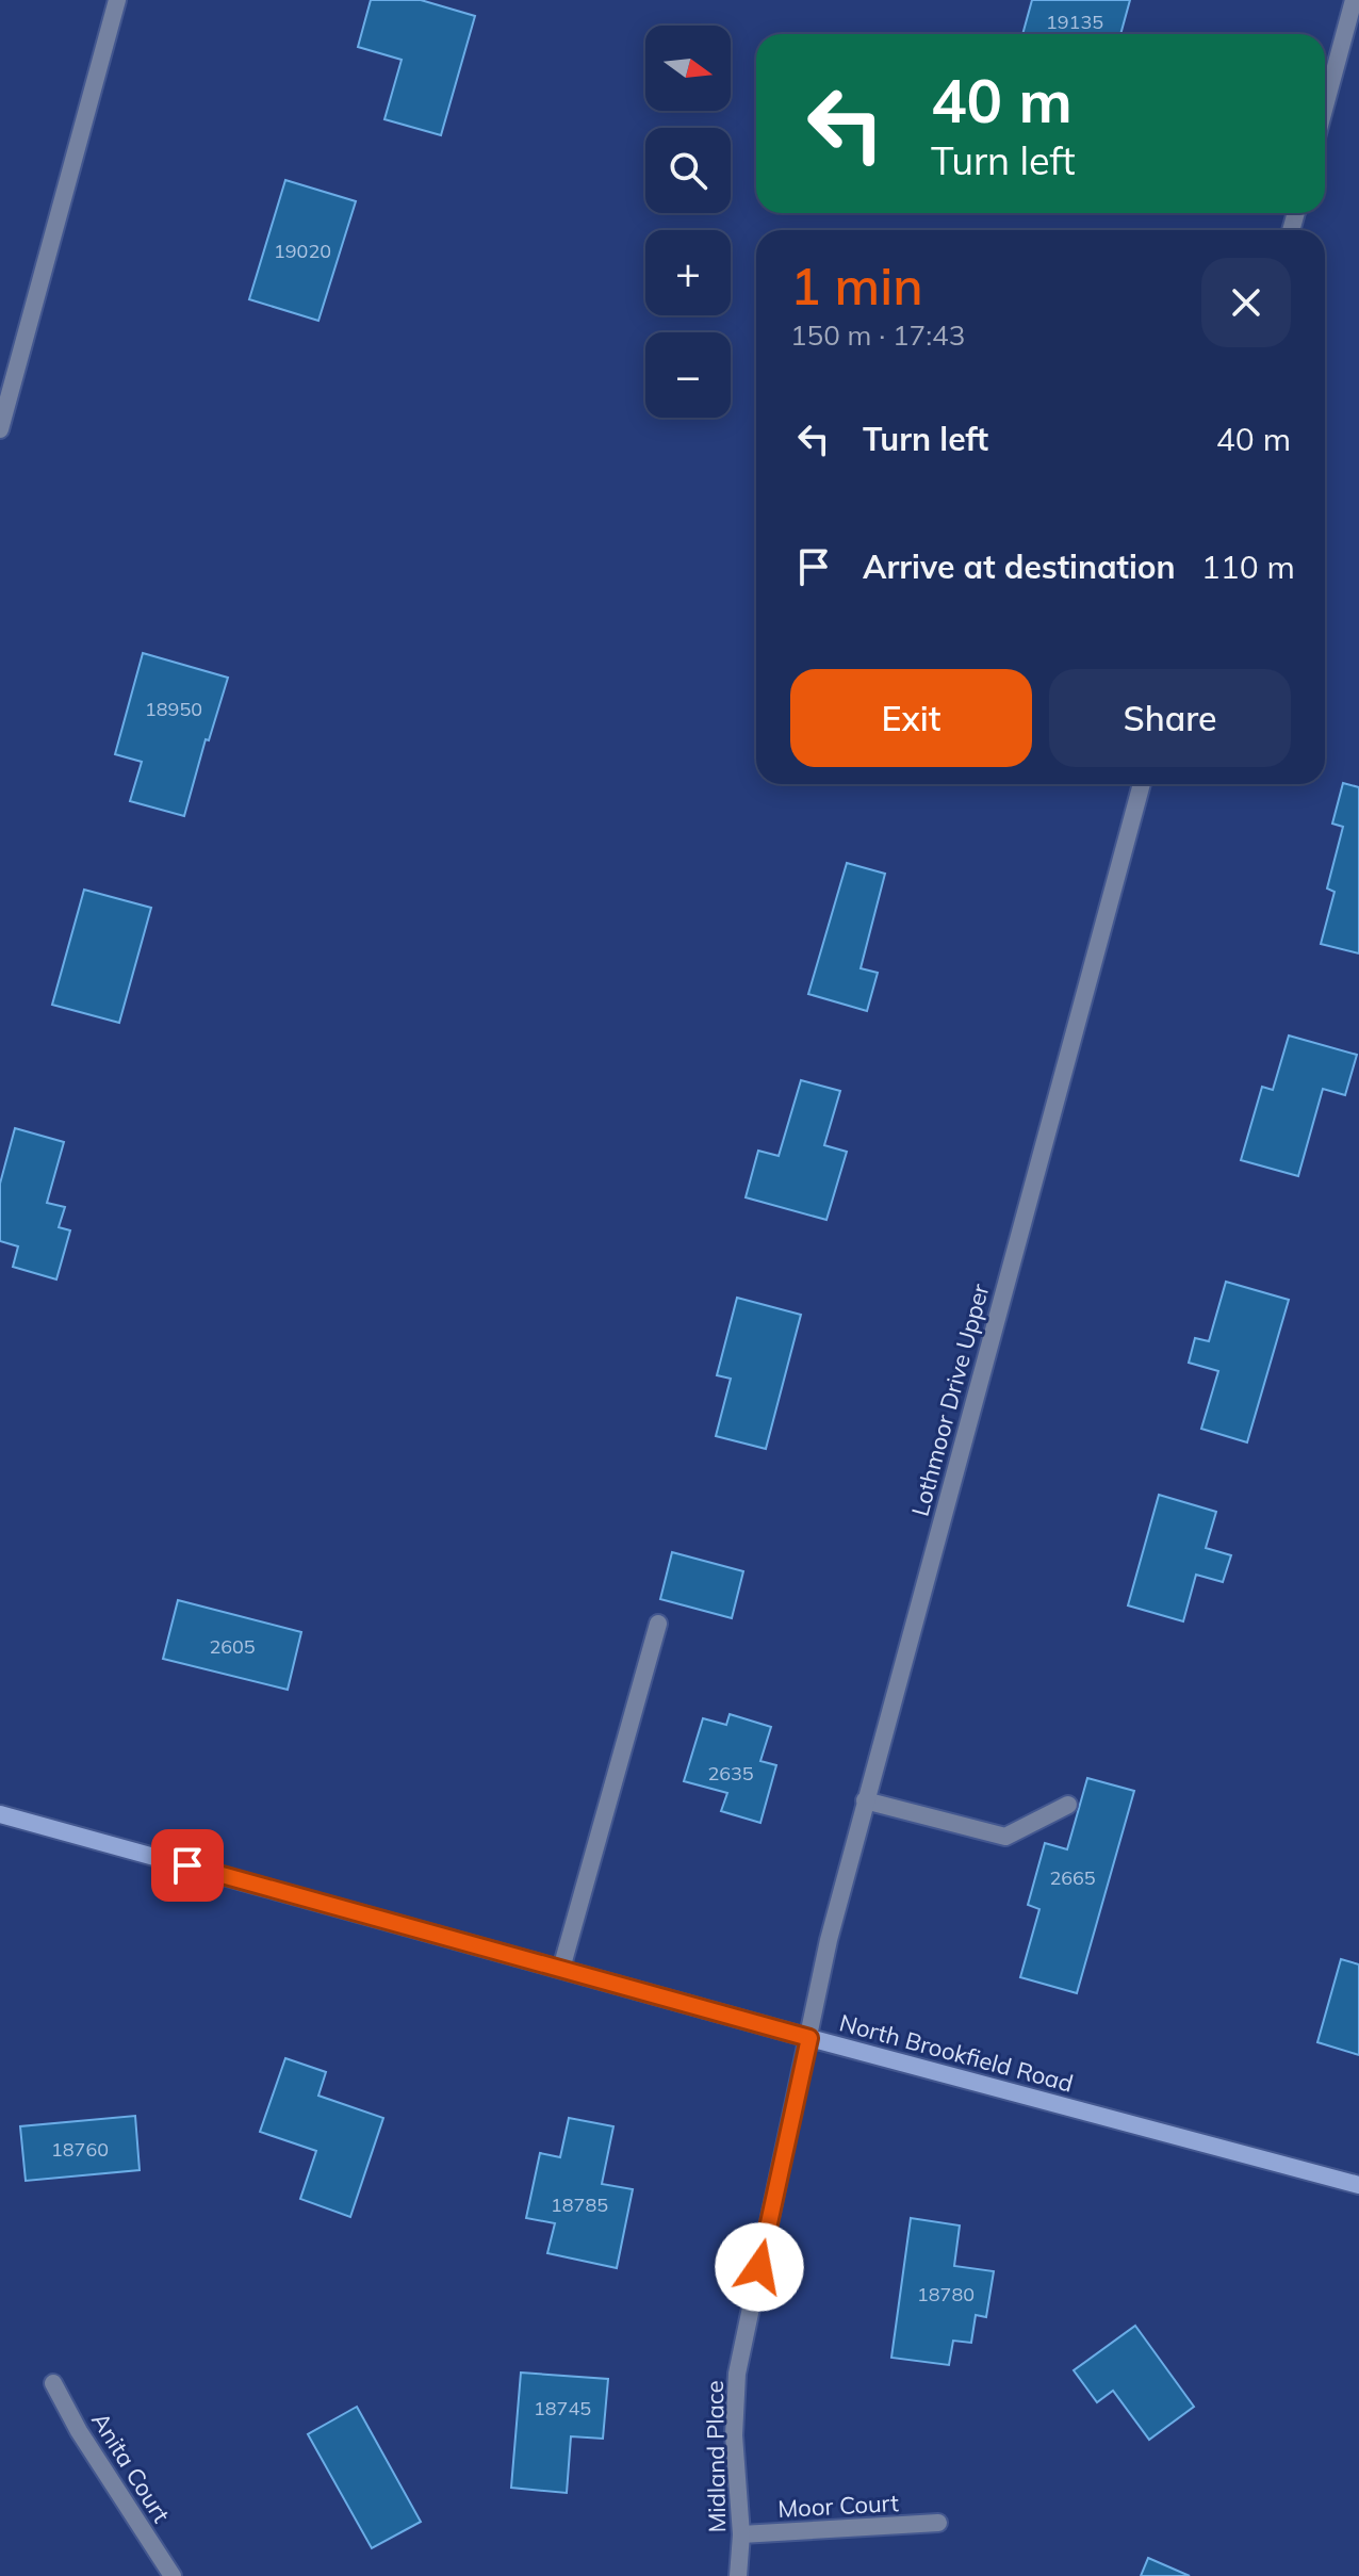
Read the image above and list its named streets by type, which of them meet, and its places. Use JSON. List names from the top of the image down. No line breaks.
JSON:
{"streets":{"street":["Lothmoor Drive Upper","North Brookfield Road","Midland Place","Anita Court","Moor Court"]},"crossings":[["Lothmoor Drive Upper","North Brookfield Road"],["Lothmoor Drive Upper","Midland Place"],["North Brookfield Road","Midland Place"],["Midland Place","Moor Court"]],"house_numbers":["19135","19020","18950","2605","2635","2665","18760","18785","18780","18745"],"north":"right","page":{"map_buttons":["+","−"],"turn":["40 m","Turn left"],"heading":["1 min","150 m · 17:43"],"list":[{"name":"Turn left","value":"40 m"},{"name":"Arrive at destination","value":"110 m"}],"buttons":["Exit","Share"]}}
